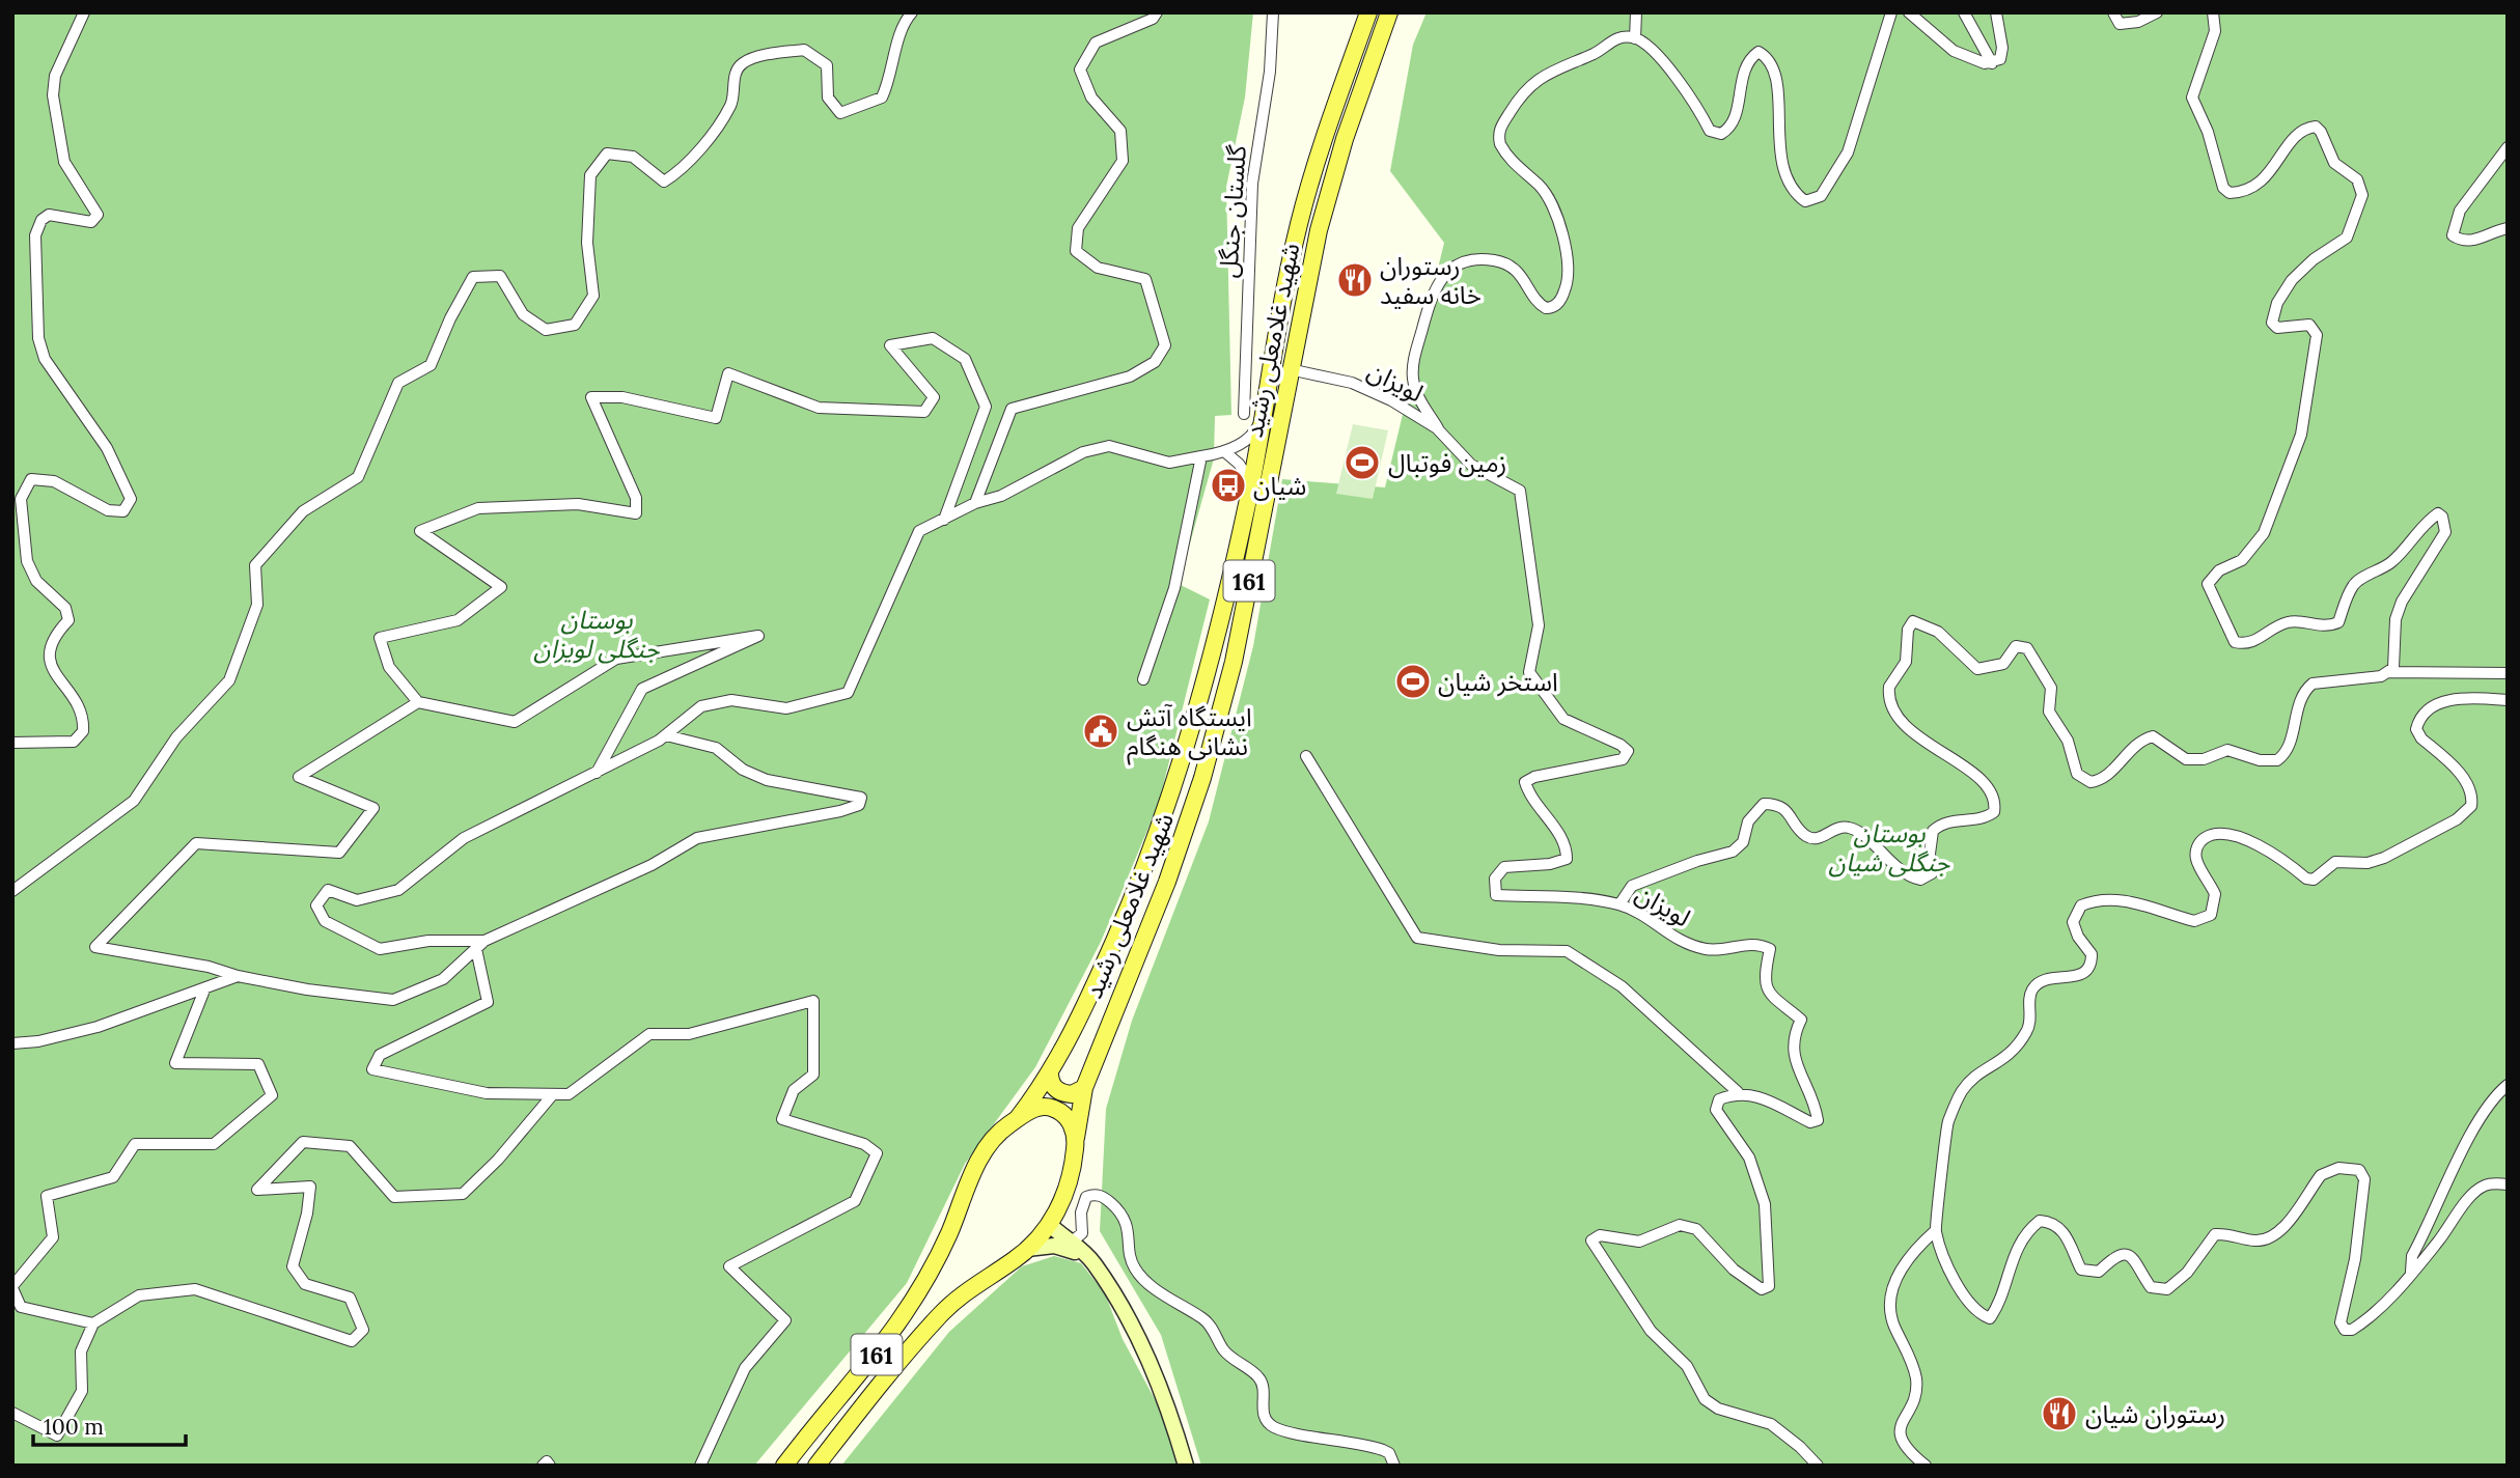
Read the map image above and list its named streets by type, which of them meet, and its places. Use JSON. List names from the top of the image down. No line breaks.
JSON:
{"streets":{"main road":["شهید غلامعلی رشید","161"],"street":["گلستان جنگل","لویزان"]},"crossings":[["شهید غلامعلی رشید","لویزان"],["شهید غلامعلی رشید","161"]],"parks":["بوستان جنگلی لویزان","بوستان جنگلی شیان"],"places":{"restaurant":["رستوران خانه سفید","رستوران شیان"],"sports":["زمین فوتبال","استخر شیان"],"bus stop":["شیان"],"public building":["ایستگاه آتش نشانی هنگام"]},"scale_bar":"100 m"}
